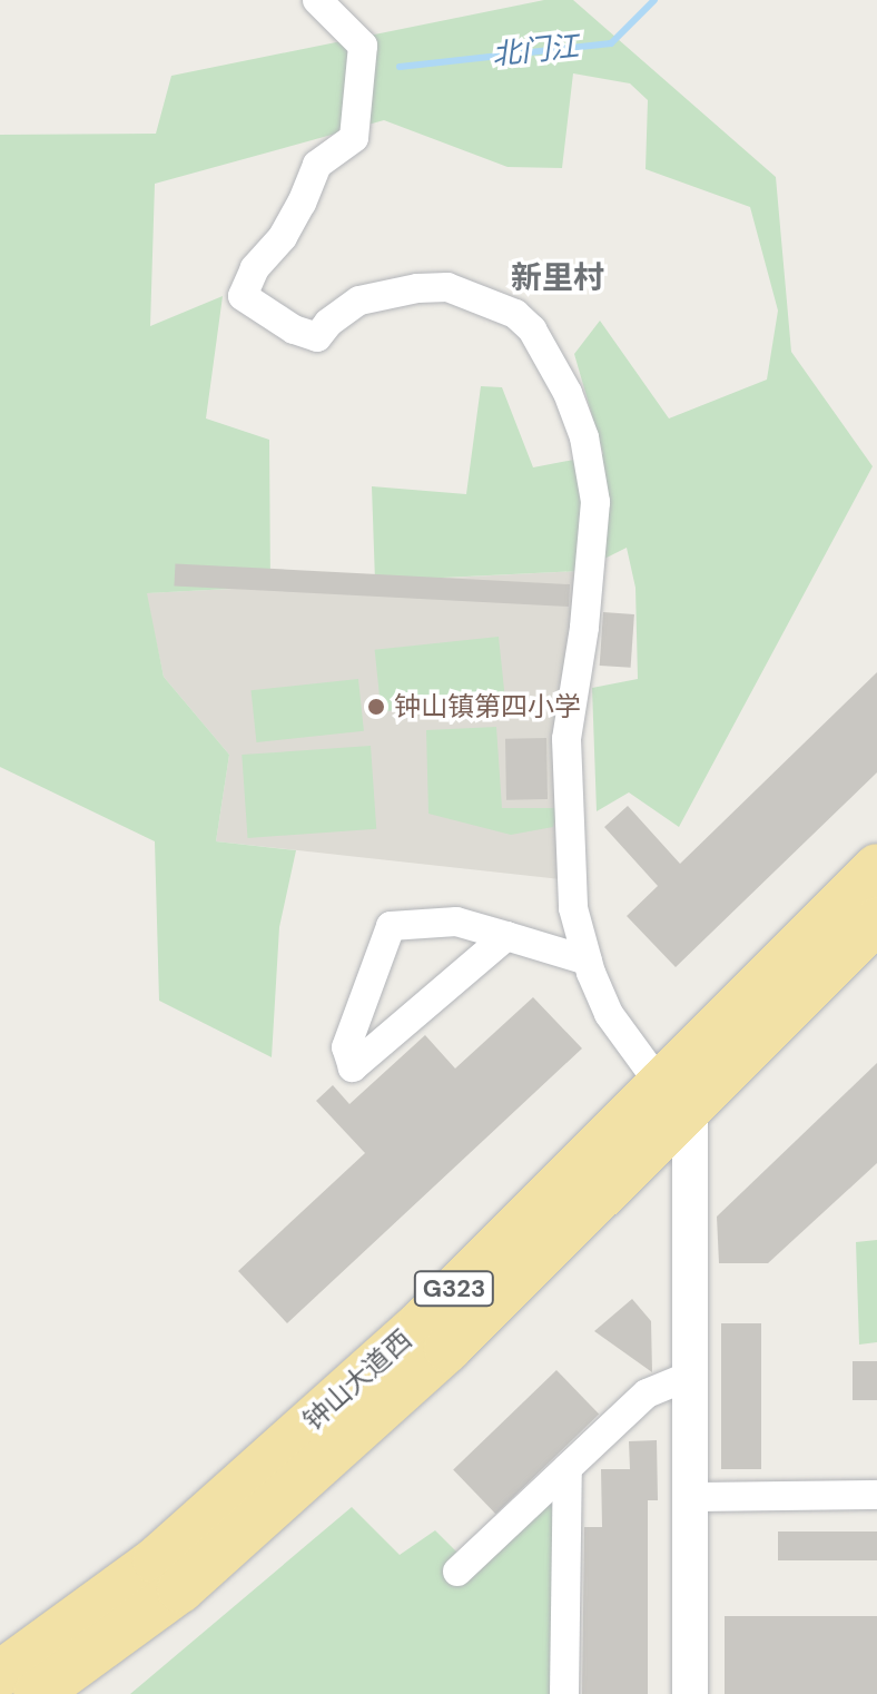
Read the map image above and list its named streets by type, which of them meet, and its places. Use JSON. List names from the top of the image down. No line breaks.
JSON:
{"streets":{"highway":["G323","钟山大道西"]},"districts":["新里村"],"water":["北门江"],"places":["钟山镇第四小学"]}
